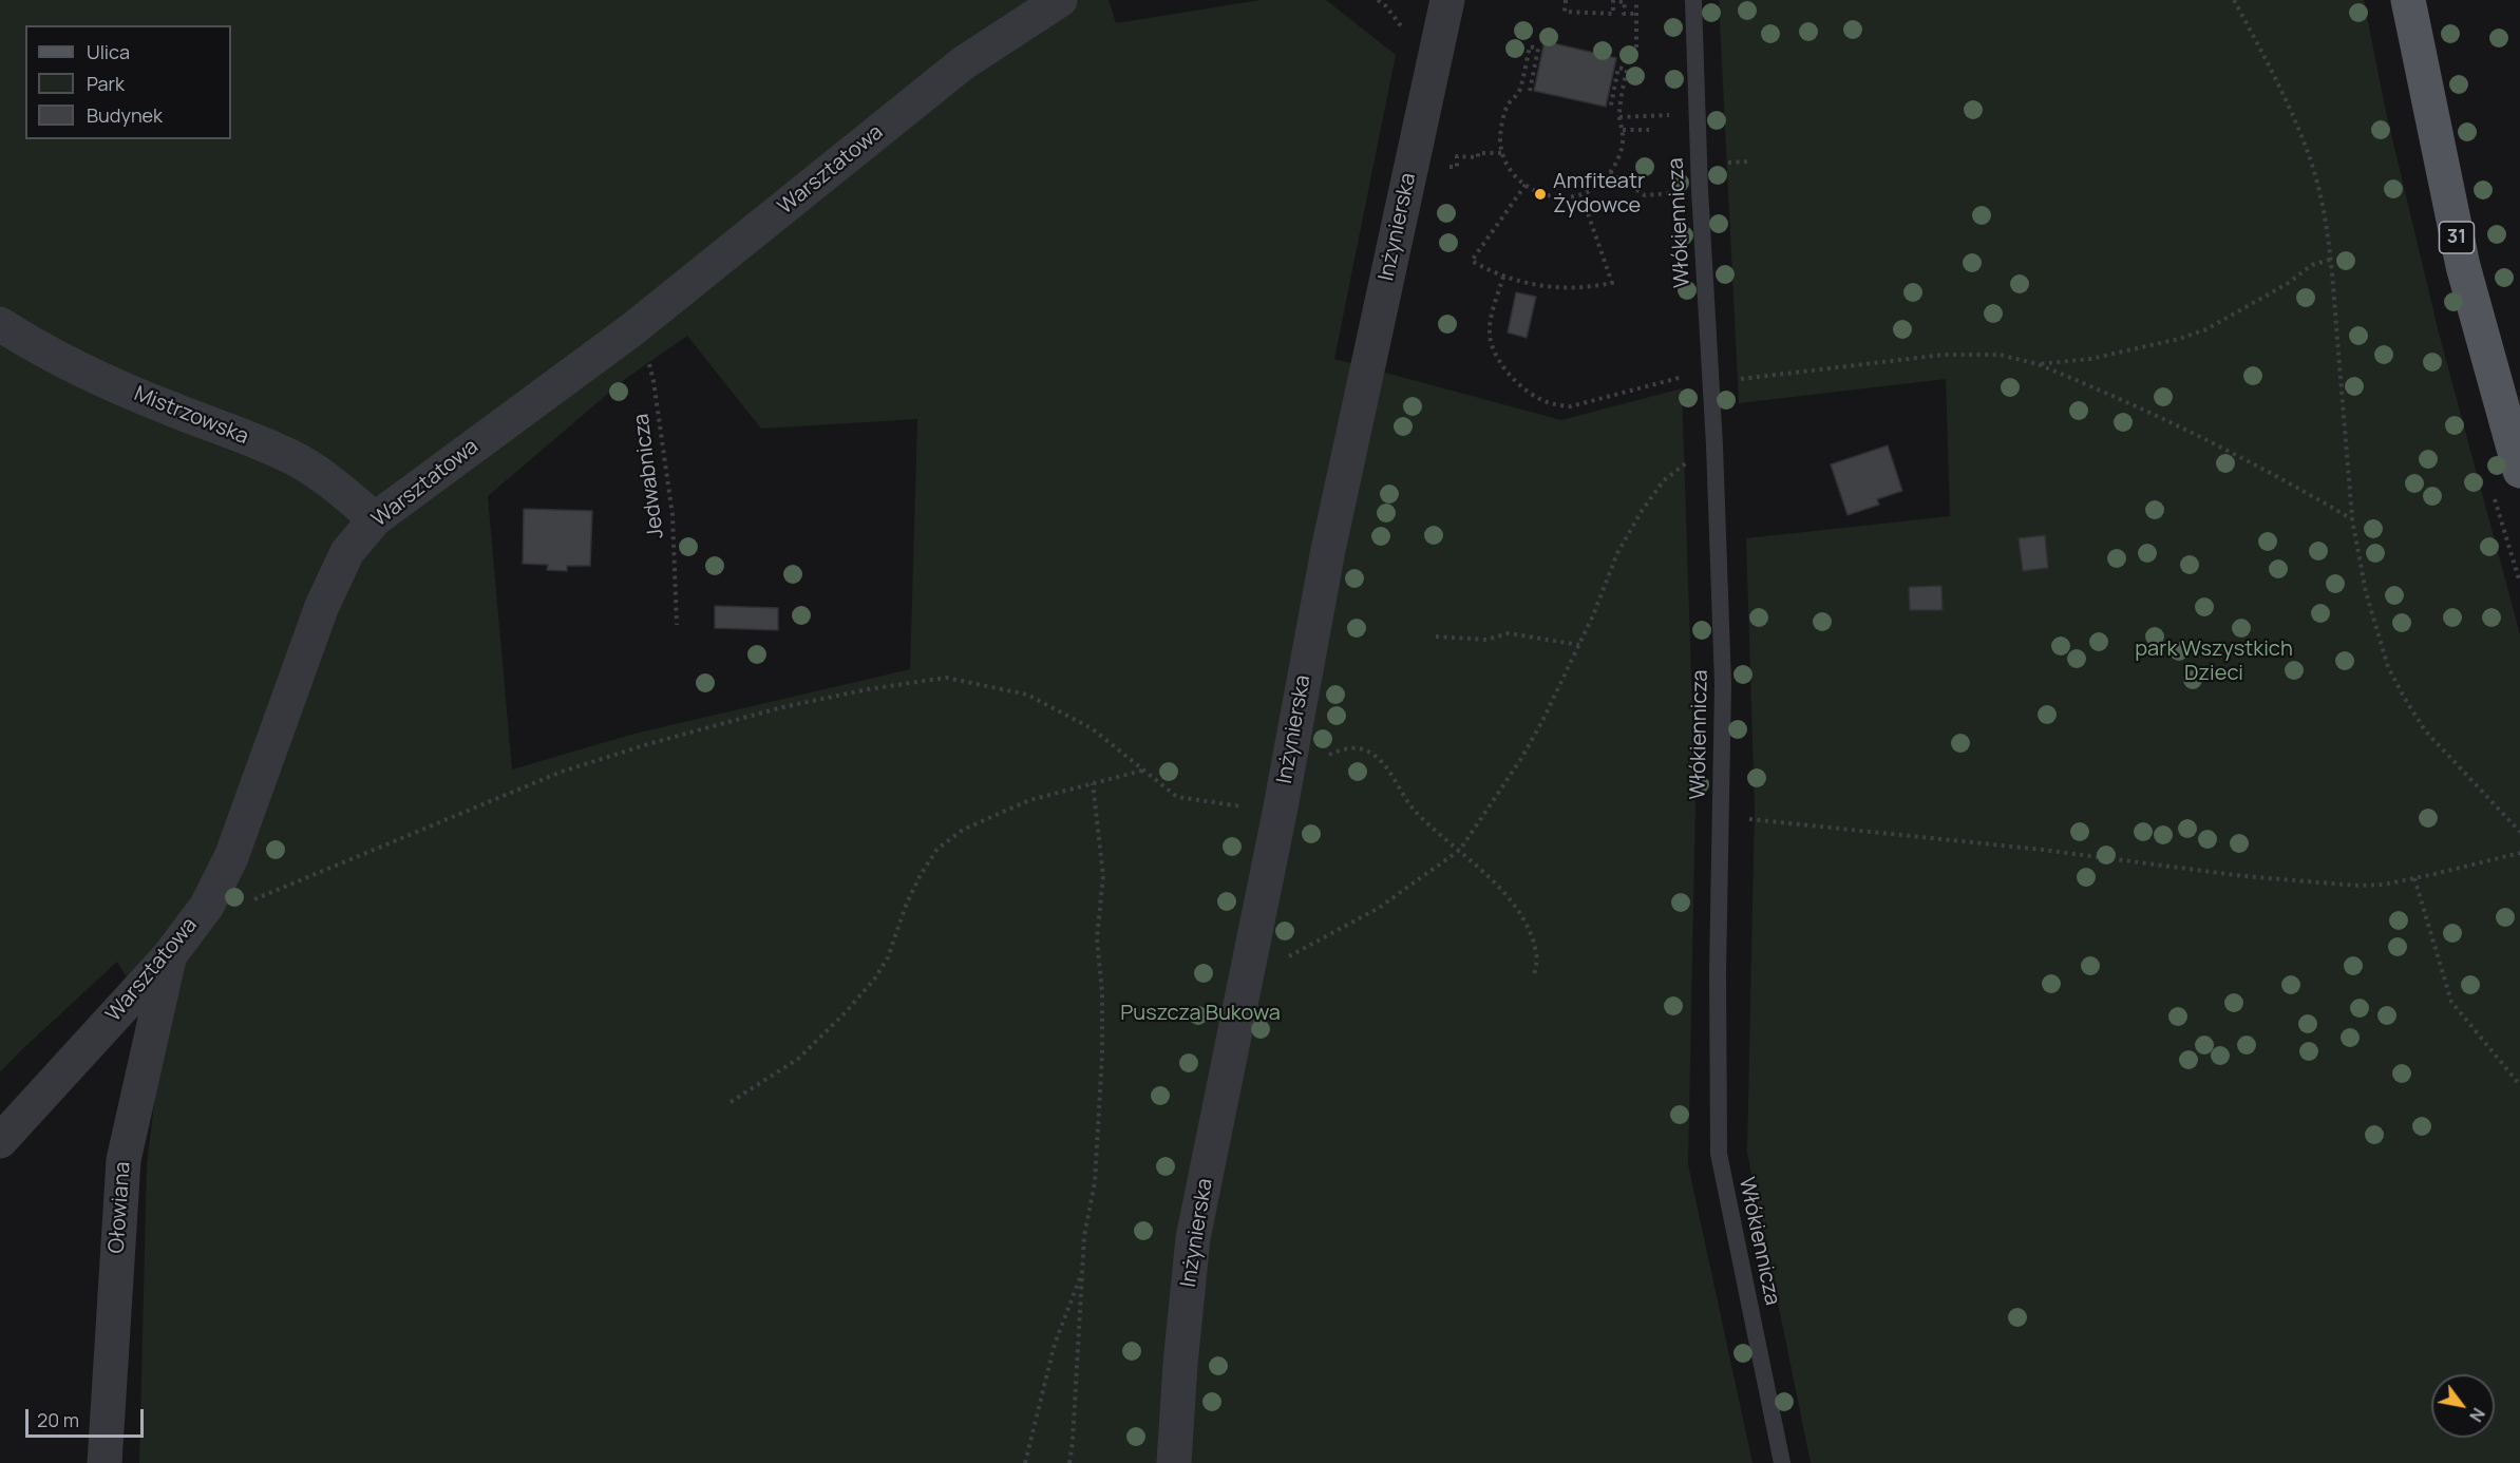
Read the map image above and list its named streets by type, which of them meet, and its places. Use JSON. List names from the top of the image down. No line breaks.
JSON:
{"streets":{"main road":["31"],"street":["Warsztatowa","Inżynierska","Mistrzowska","Ołowiana"],"lane":["Włókiennicza"],"path":["Jedwabnicza"]},"crossings":[["Warsztatowa","Mistrzowska"],["Warsztatowa","Jedwabnicza"],["Warsztatowa","Ołowiana"]],"parks":["park Wszystkich Dzieci","Puszcza Bukowa"],"places":["Amfiteatr Żydowce"],"legend":["Ulica","Park","Budynek"],"scale_bar":"20 m","north":"bottom right"}
